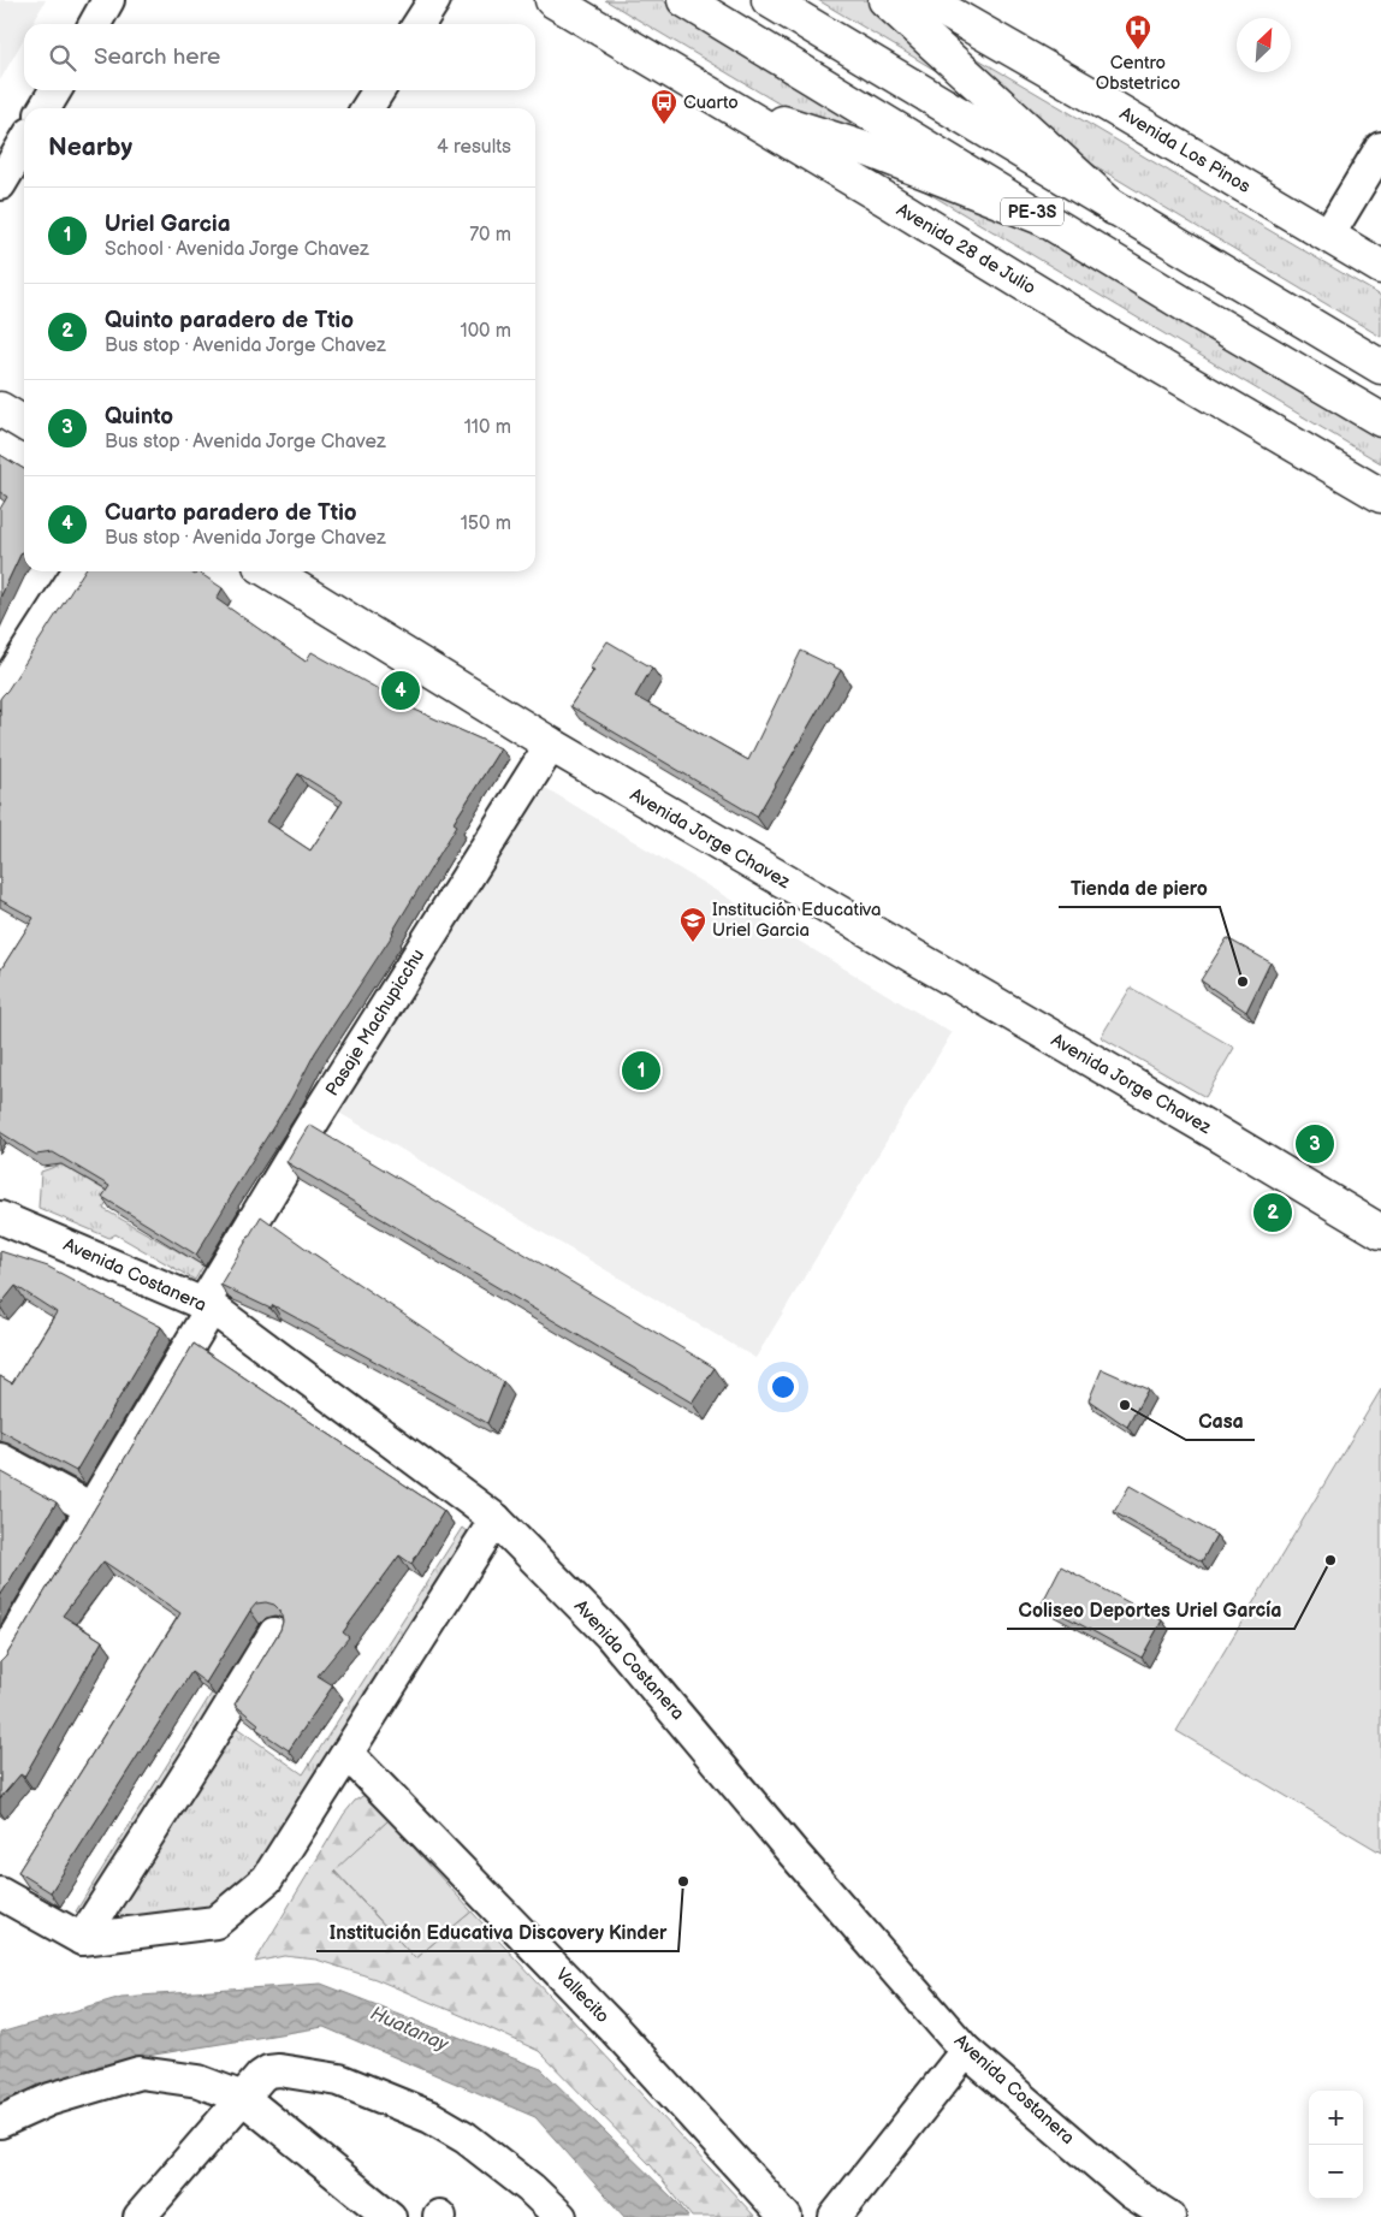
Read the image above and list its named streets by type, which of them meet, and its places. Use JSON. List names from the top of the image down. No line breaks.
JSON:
{"streets":{"main road":["Avenida Los Pinos","PE-3S","Avenida 28 de Julio","Avenida Jorge Chavez"],"street":["Pasaje Machupicchu","Avenida Costanera","Vallecito"]},"crossings":[["Avenida Jorge Chavez","Pasaje Machupicchu"],["Pasaje Machupicchu","Avenida Costanera"]],"water":["Huatanay"],"places":{"hospital":["Centro Obstetrico"],"bus stop":["Cuarto"],"school or university":["Institución Educativa Uriel Garcia"],"other":["Tienda de piero","Casa","Coliseo Deportes Uriel García","Institución Educativa Discovery Kinder"]},"north":"top right","page":{"search":"Search here","heading":["Nearby","4 results"],"list":[{"mark":"1","name":"Uriel Garcia","note":"School · Avenida Jorge Chavez","value":"70 m"},{"mark":"2","name":"Quinto paradero de Ttio","note":"Bus stop · Avenida Jorge Chavez","value":"100 m"},{"mark":"3","name":"Quinto","note":"Bus stop · Avenida Jorge Chavez","value":"110 m"},{"mark":"4","name":"Cuarto paradero de Ttio","note":"Bus stop · Avenida Jorge Chavez","value":"150 m"}],"pins":["4","1","3","2"],"map_buttons":["+","−"]}}
